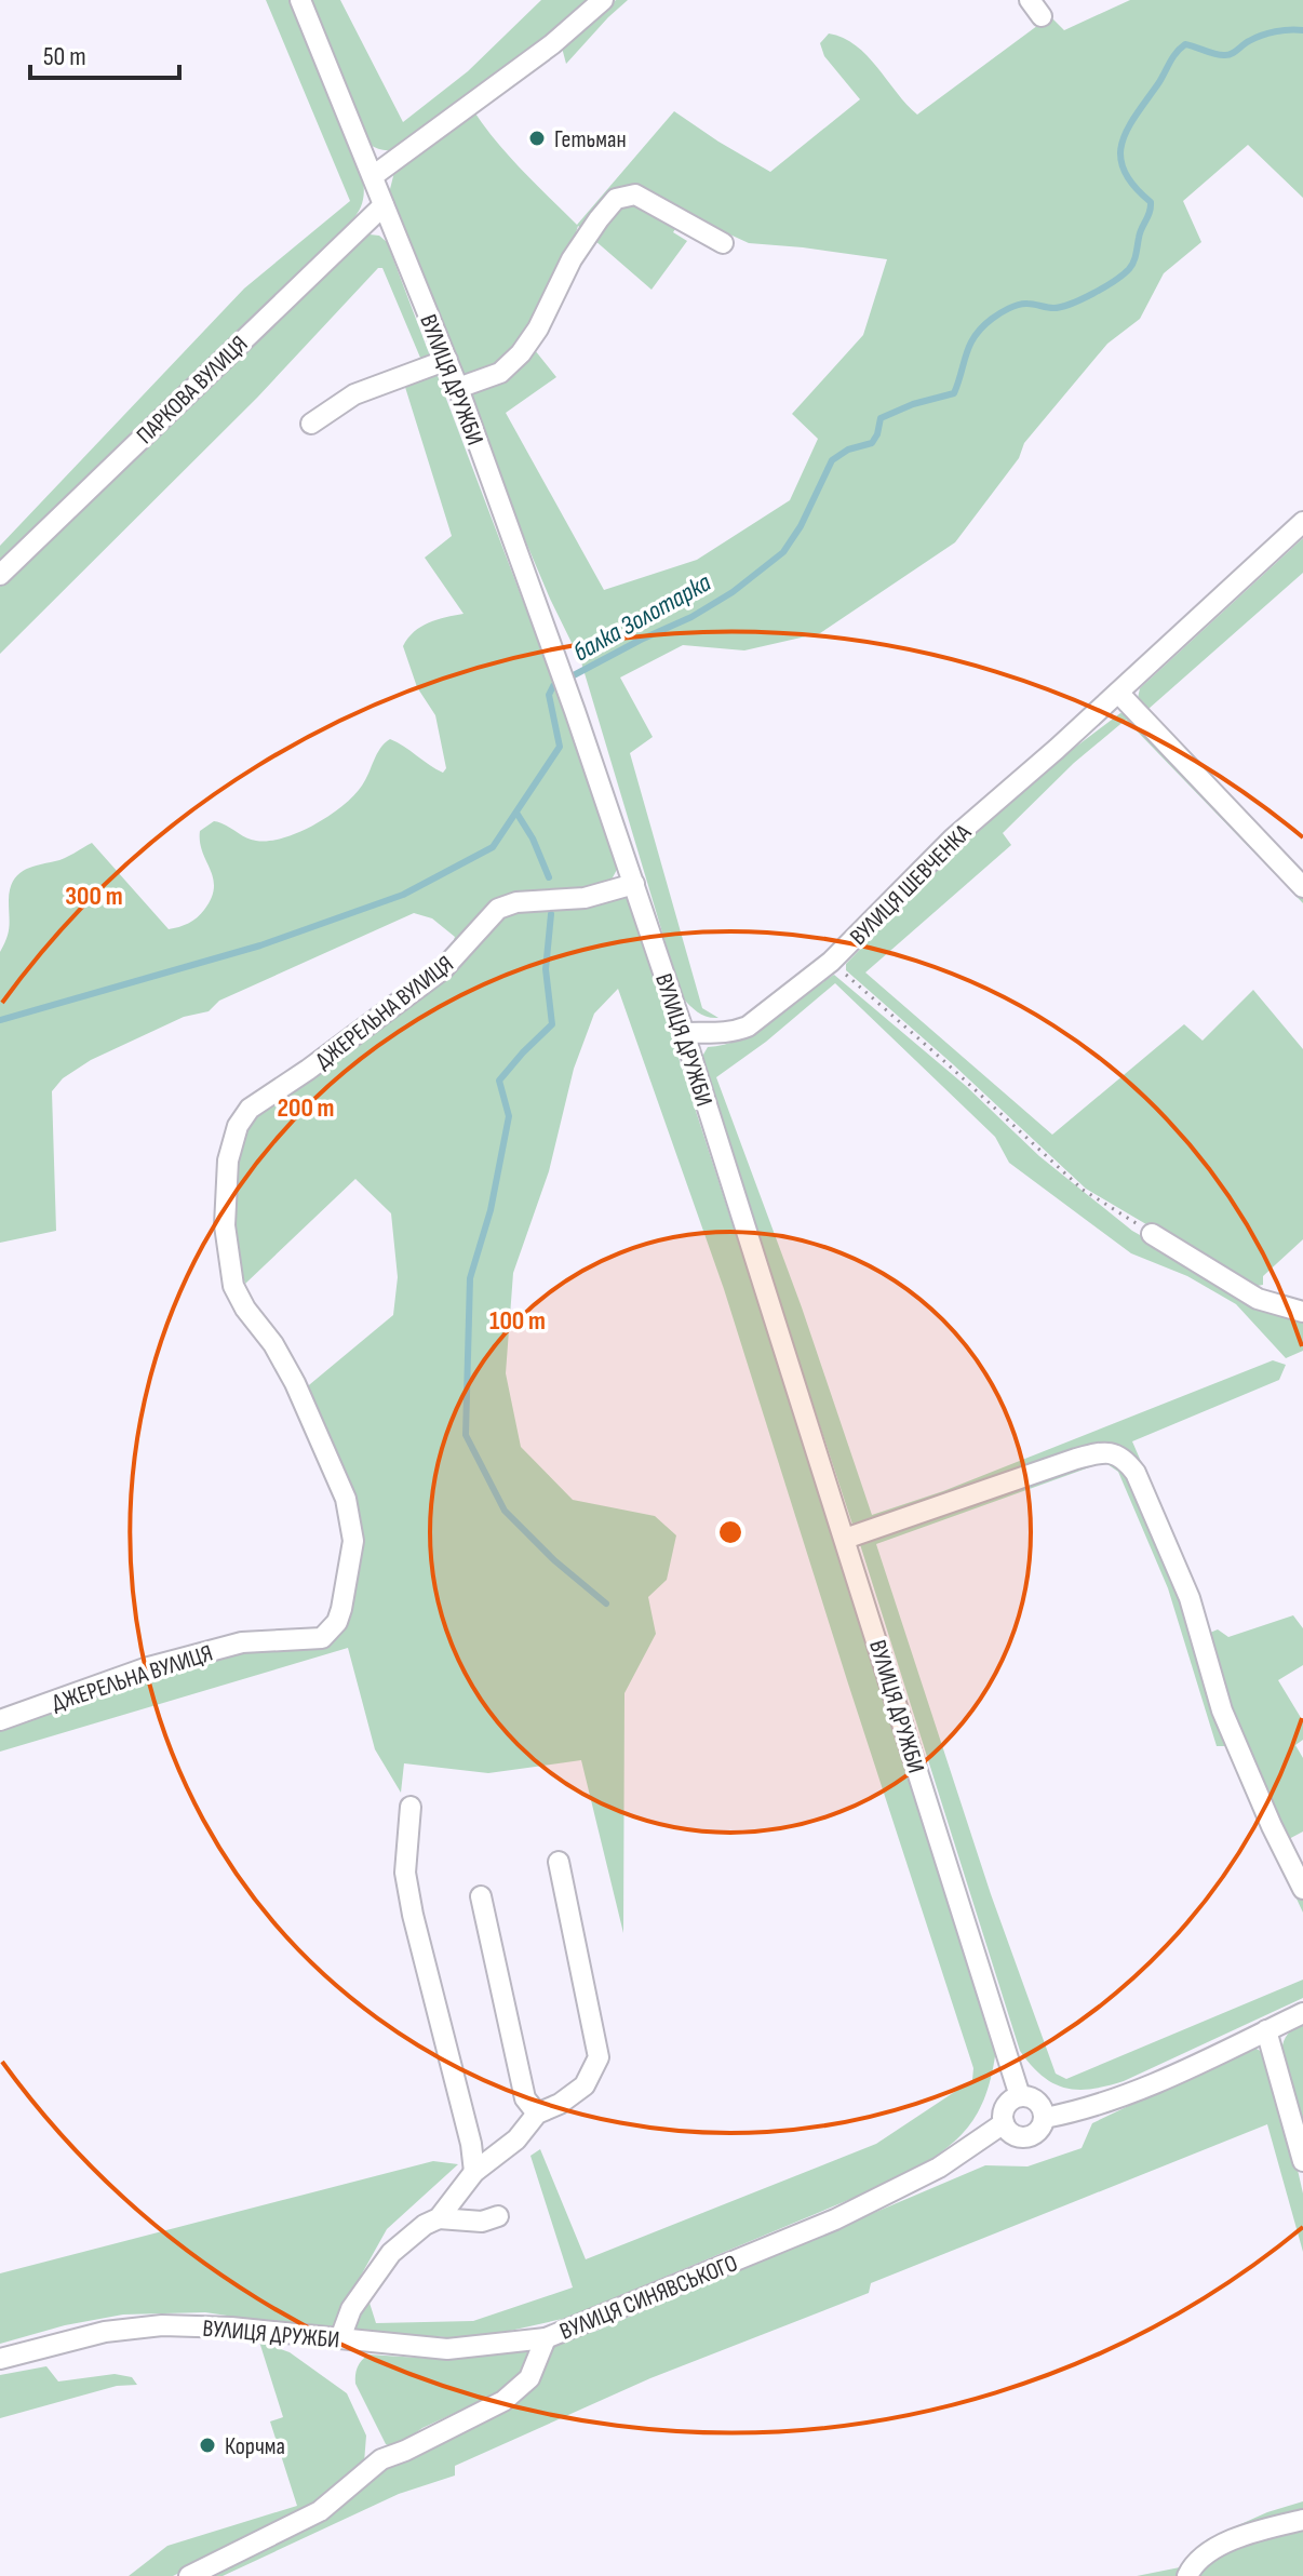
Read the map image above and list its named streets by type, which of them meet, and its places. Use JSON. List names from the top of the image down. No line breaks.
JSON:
{"streets":{"street":["ВУЛИЦЯ ДРУЖБИ","ПАРКОВА ВУЛИЦЯ","ВУЛИЦЯ ШЕВЧЕНКА","ДЖЕРЕЛЬНА ВУЛИЦЯ","ВУЛИЦЯ СИНЯВСЬКОГО"]},"crossings":[["ВУЛИЦЯ ДРУЖБИ","ПАРКОВА ВУЛИЦЯ"],["ВУЛИЦЯ ДРУЖБИ","ВУЛИЦЯ ШЕВЧЕНКА"],["ВУЛИЦЯ ДРУЖБИ","ДЖЕРЕЛЬНА ВУЛИЦЯ"],["ВУЛИЦЯ ДРУЖБИ","ВУЛИЦЯ СИНЯВСЬКОГО"]],"water":["балка Золотарка"],"places":["Гетьман","Корчма"],"scale_bar":"50 m","rings":["300 m","200 m","100 m"]}
